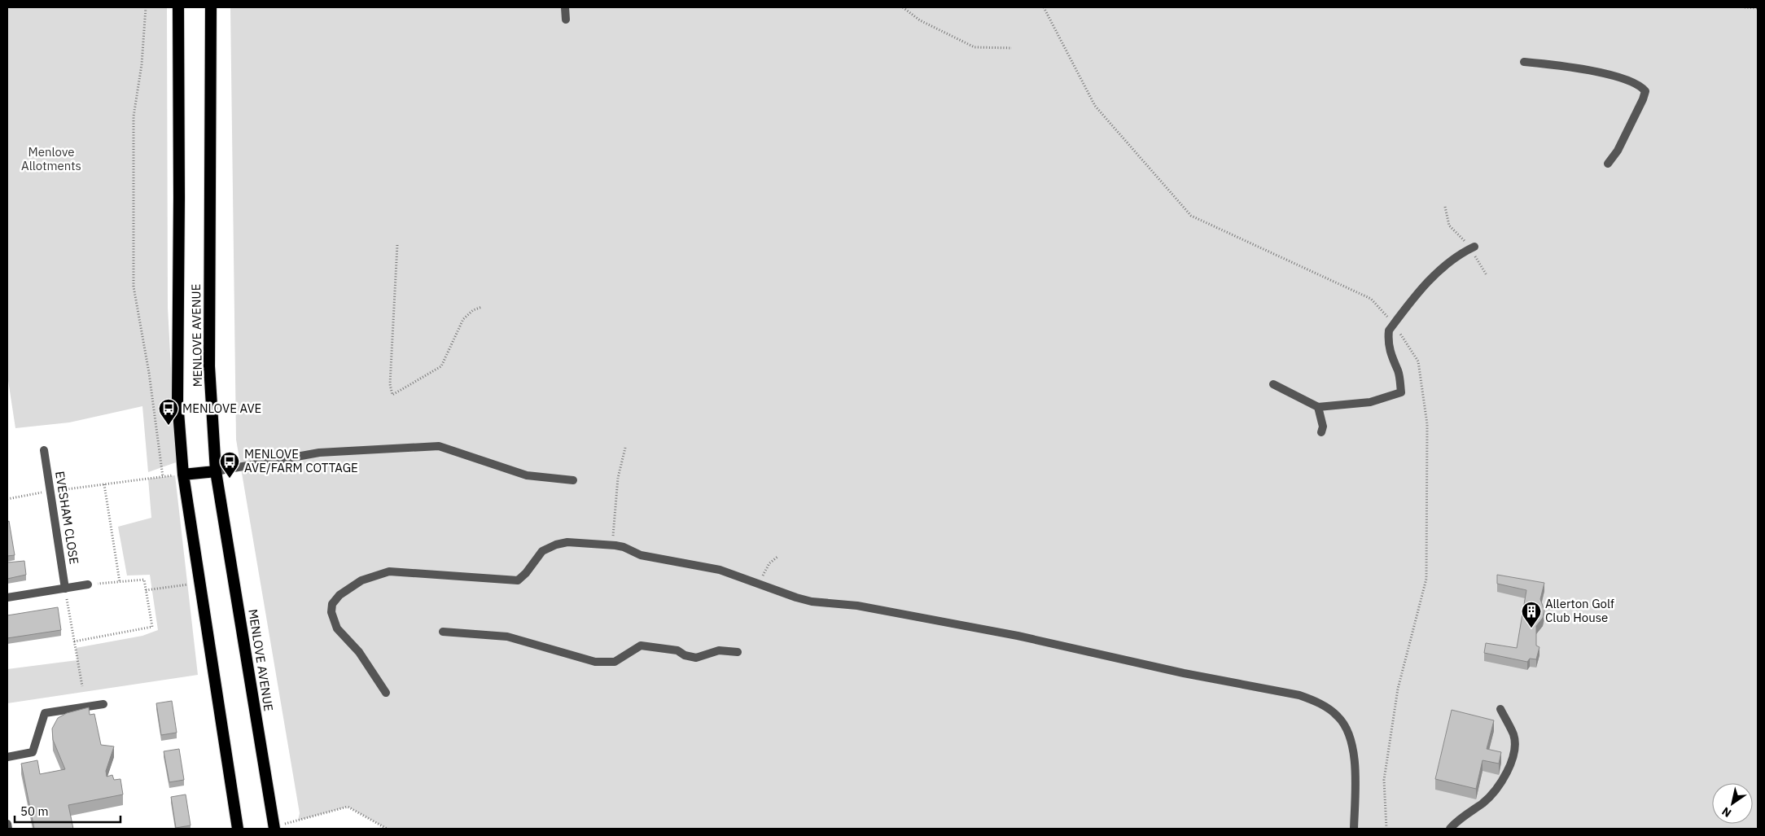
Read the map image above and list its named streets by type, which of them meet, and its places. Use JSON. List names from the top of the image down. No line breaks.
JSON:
{"streets":{"highway":["MENLOVE AVENUE"],"street":["EVESHAM CLOSE"]},"parks":["Menlove Allotments"],"places":{"bus stop":["MENLOVE AVE","MENLOVE AVE/FARM COTTAGE"],"building":["Allerton Golf Club House"]},"scale_bar":"50 m","north":"bottom left"}
